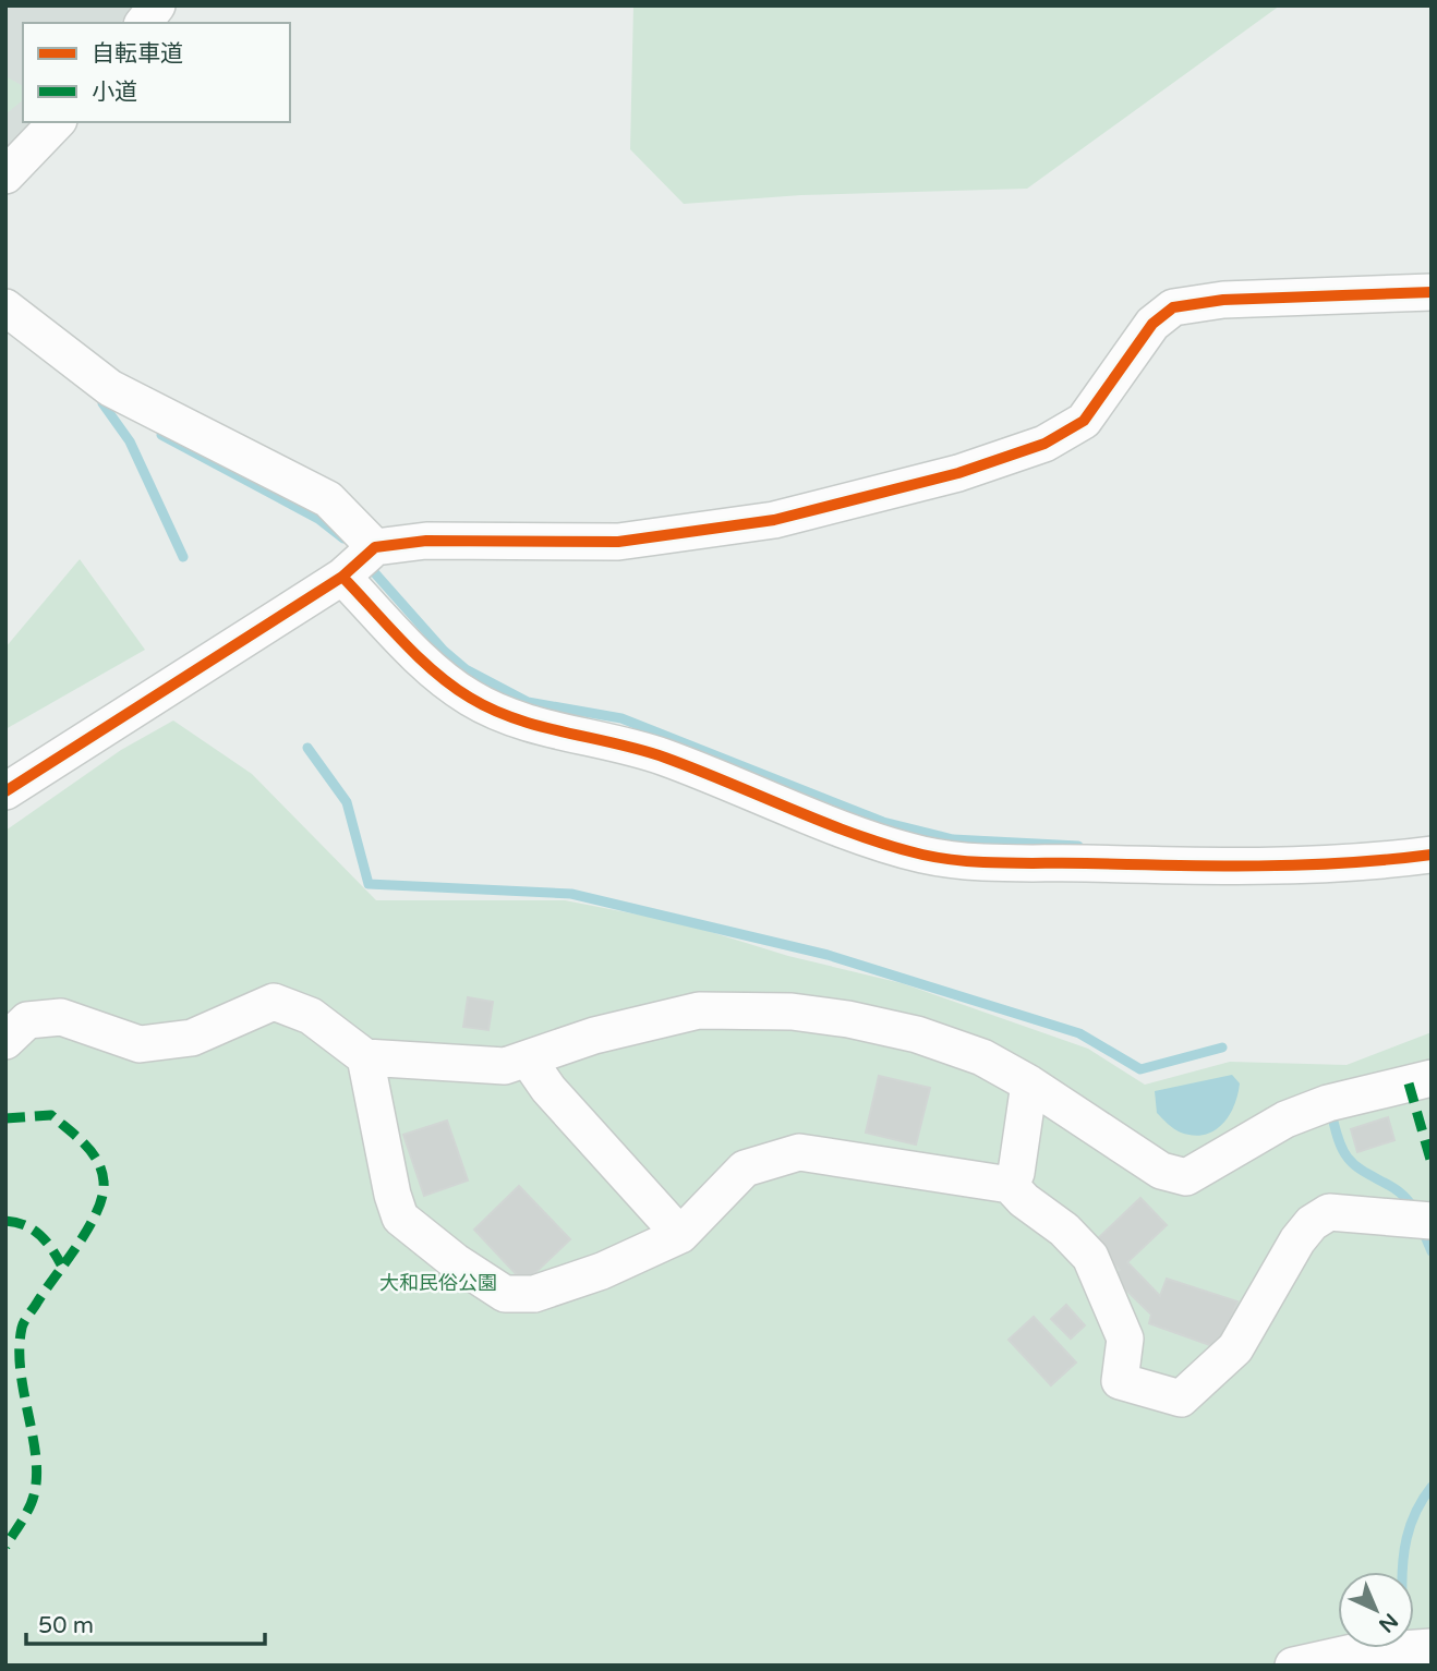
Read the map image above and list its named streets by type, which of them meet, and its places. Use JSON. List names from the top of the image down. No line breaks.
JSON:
{"parks":["大和民俗公園"],"legend":["自転車道","小道"],"scale_bar":"50 m","north":"bottom right"}
